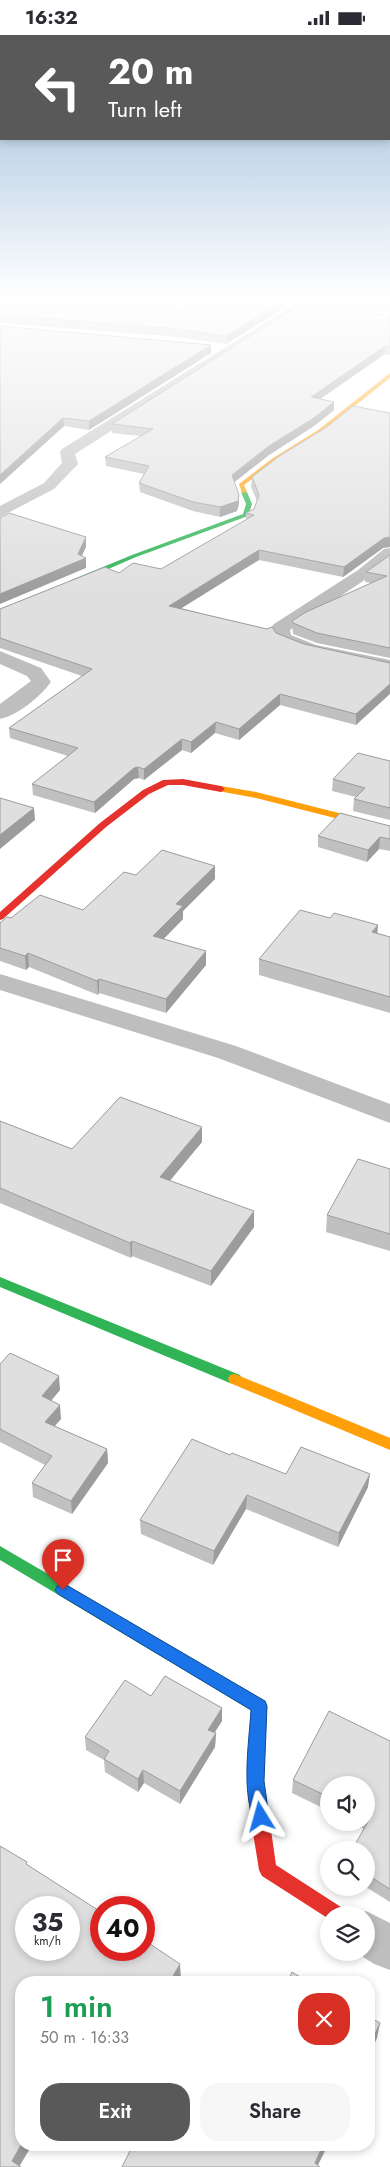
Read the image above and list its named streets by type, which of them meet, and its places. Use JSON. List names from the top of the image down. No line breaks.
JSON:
{"page":{"status":"16:32","turn":["20 m","Turn left"],"speed":"35 km/h","limit":"40","heading":["1 min","50 m · 16:33"],"buttons":["Exit","Share"]}}
